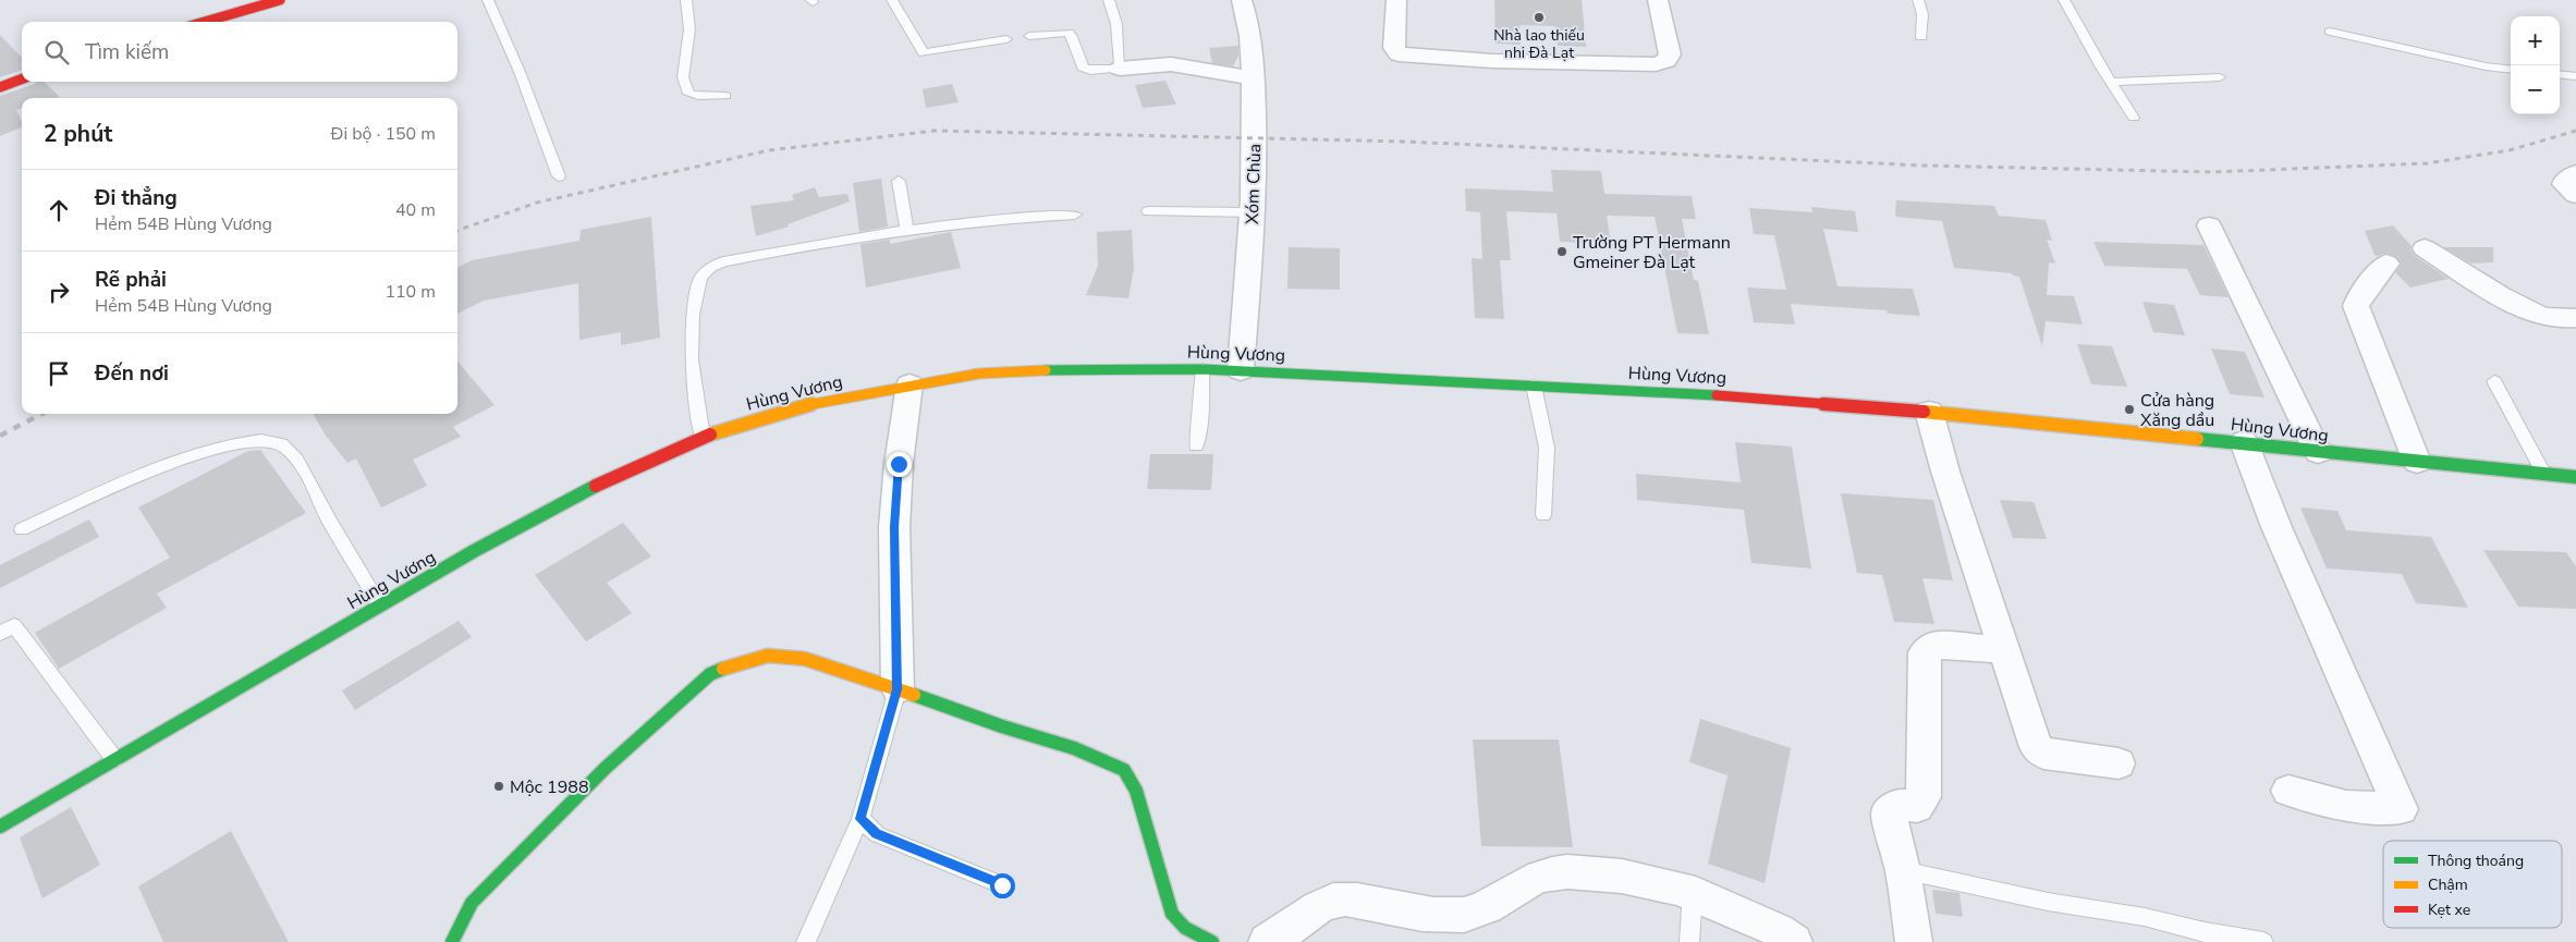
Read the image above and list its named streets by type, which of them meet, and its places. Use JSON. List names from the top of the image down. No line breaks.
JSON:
{"streets":{"main road":["Hùng Vương"],"street":["Xóm Chùa"]},"crossings":[["Xóm Chùa","Hùng Vương"]],"places":["Nhà lao thiếu nhi Đà Lạt","Trường PT Hermann Gmeiner Đà Lạt","Cửa hàng Xăng dầu","Mộc 1988"],"legend":["Thông thoáng","Chậm","Kẹt xe"],"page":{"map_buttons":["+","−"],"search":"Tìm kiếm","heading":["2 phút","Đi bộ · 150 m"],"list":[["Đi thẳng","Hẻm 54B Hùng Vương","40 m"],["Rẽ phải","Hẻm 54B Hùng Vương","110 m"],"Đến nơi"]}}
